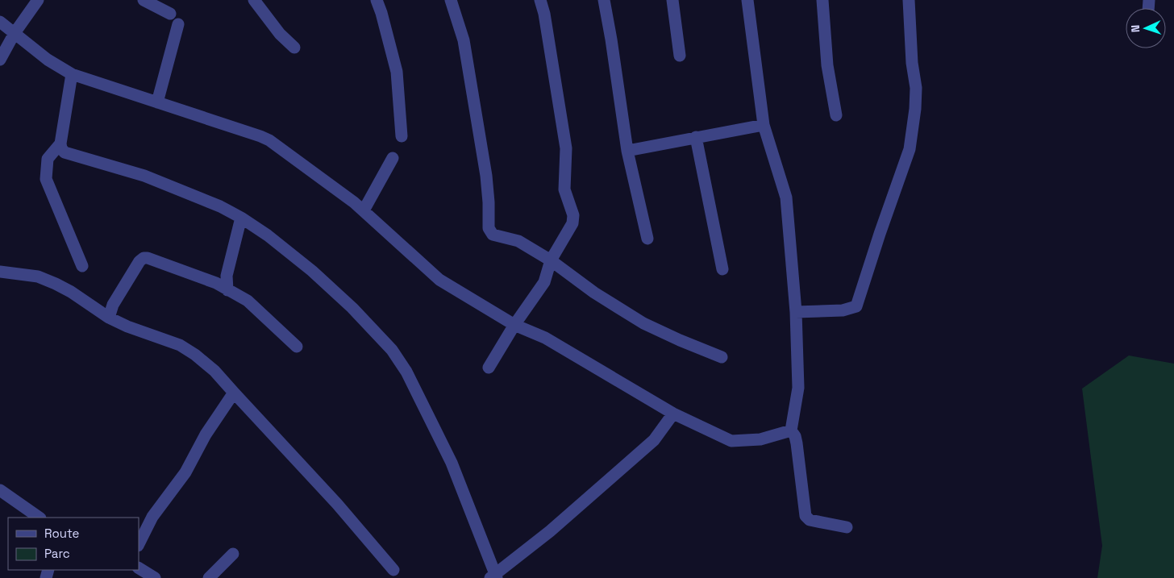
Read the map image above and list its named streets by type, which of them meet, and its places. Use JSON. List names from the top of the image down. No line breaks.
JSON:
{"legend":["Route","Parc"],"north":"left"}
